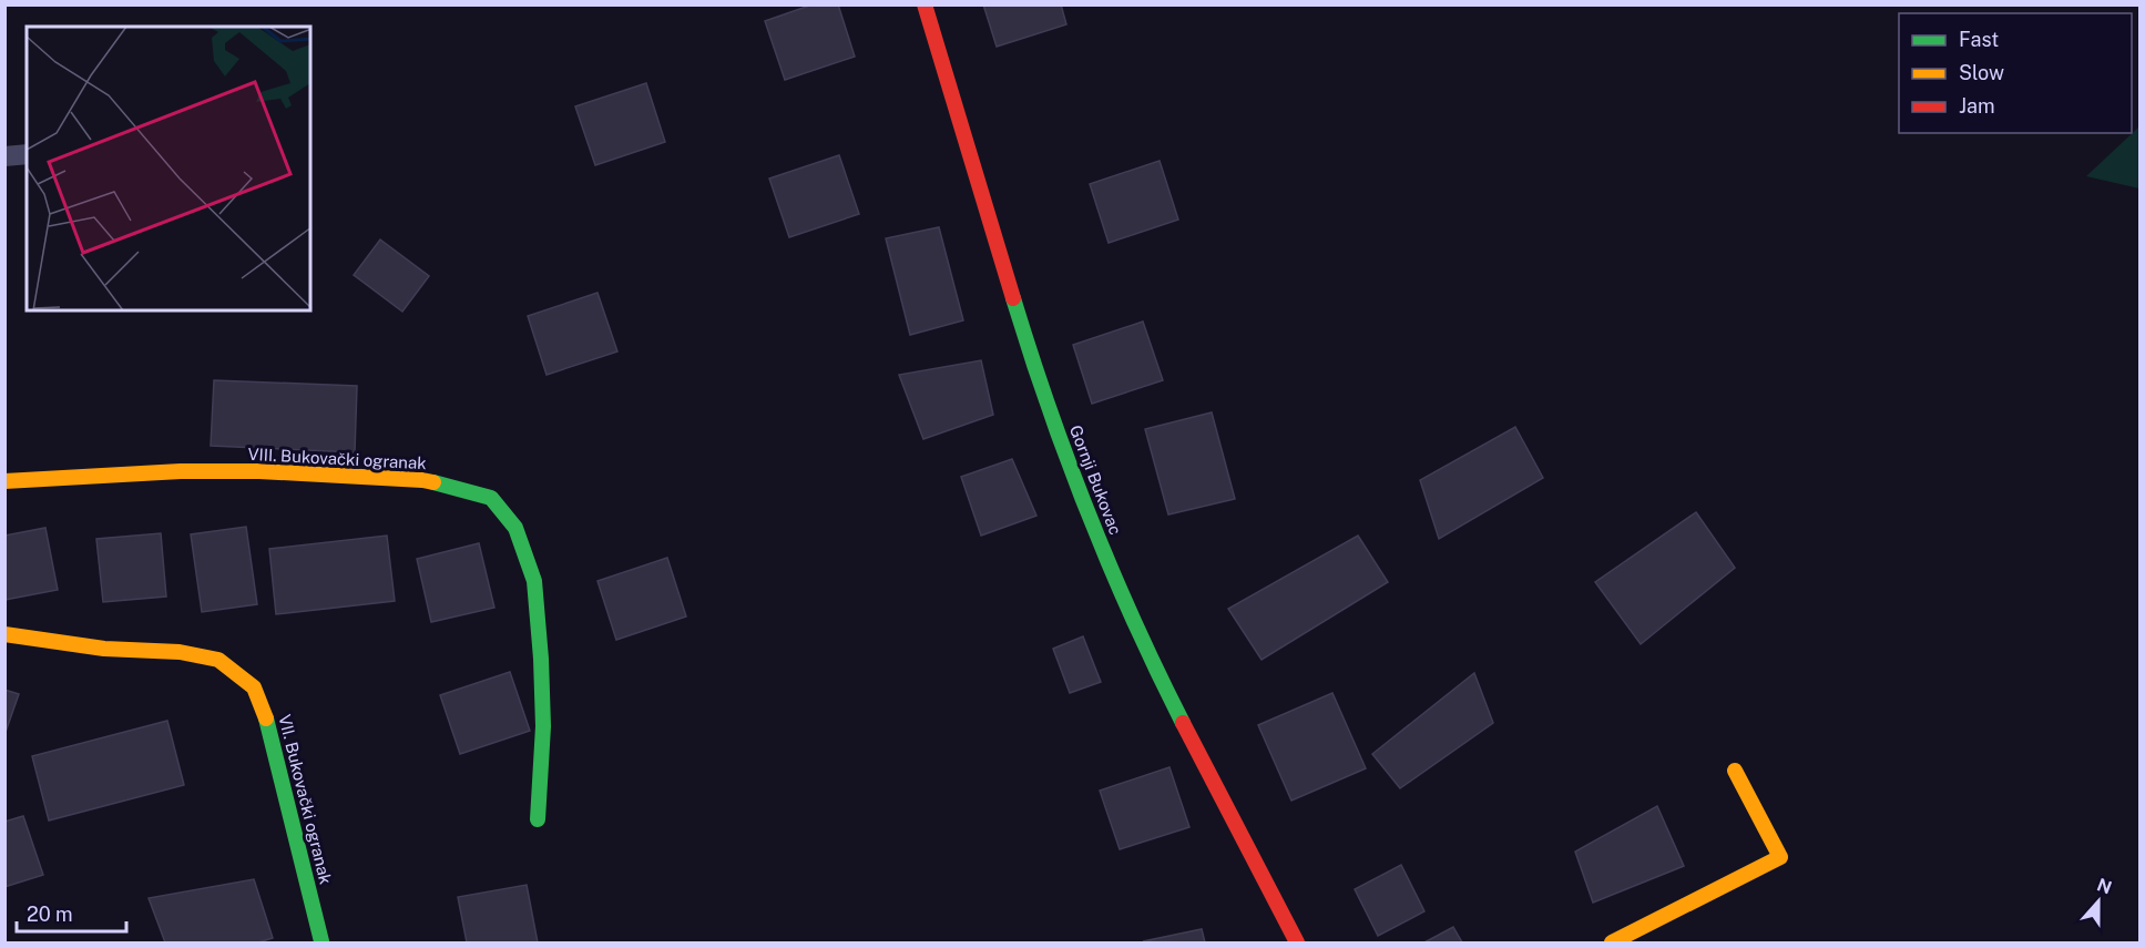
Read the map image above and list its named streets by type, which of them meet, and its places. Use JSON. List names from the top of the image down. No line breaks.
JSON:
{"streets":{"street":["VIII. Bukovački ogranak","Gornji Bukovac","VII. Bukovački ogranak"]},"legend":["Fast","Slow","Jam"],"scale_bar":"20 m","north":"top"}
